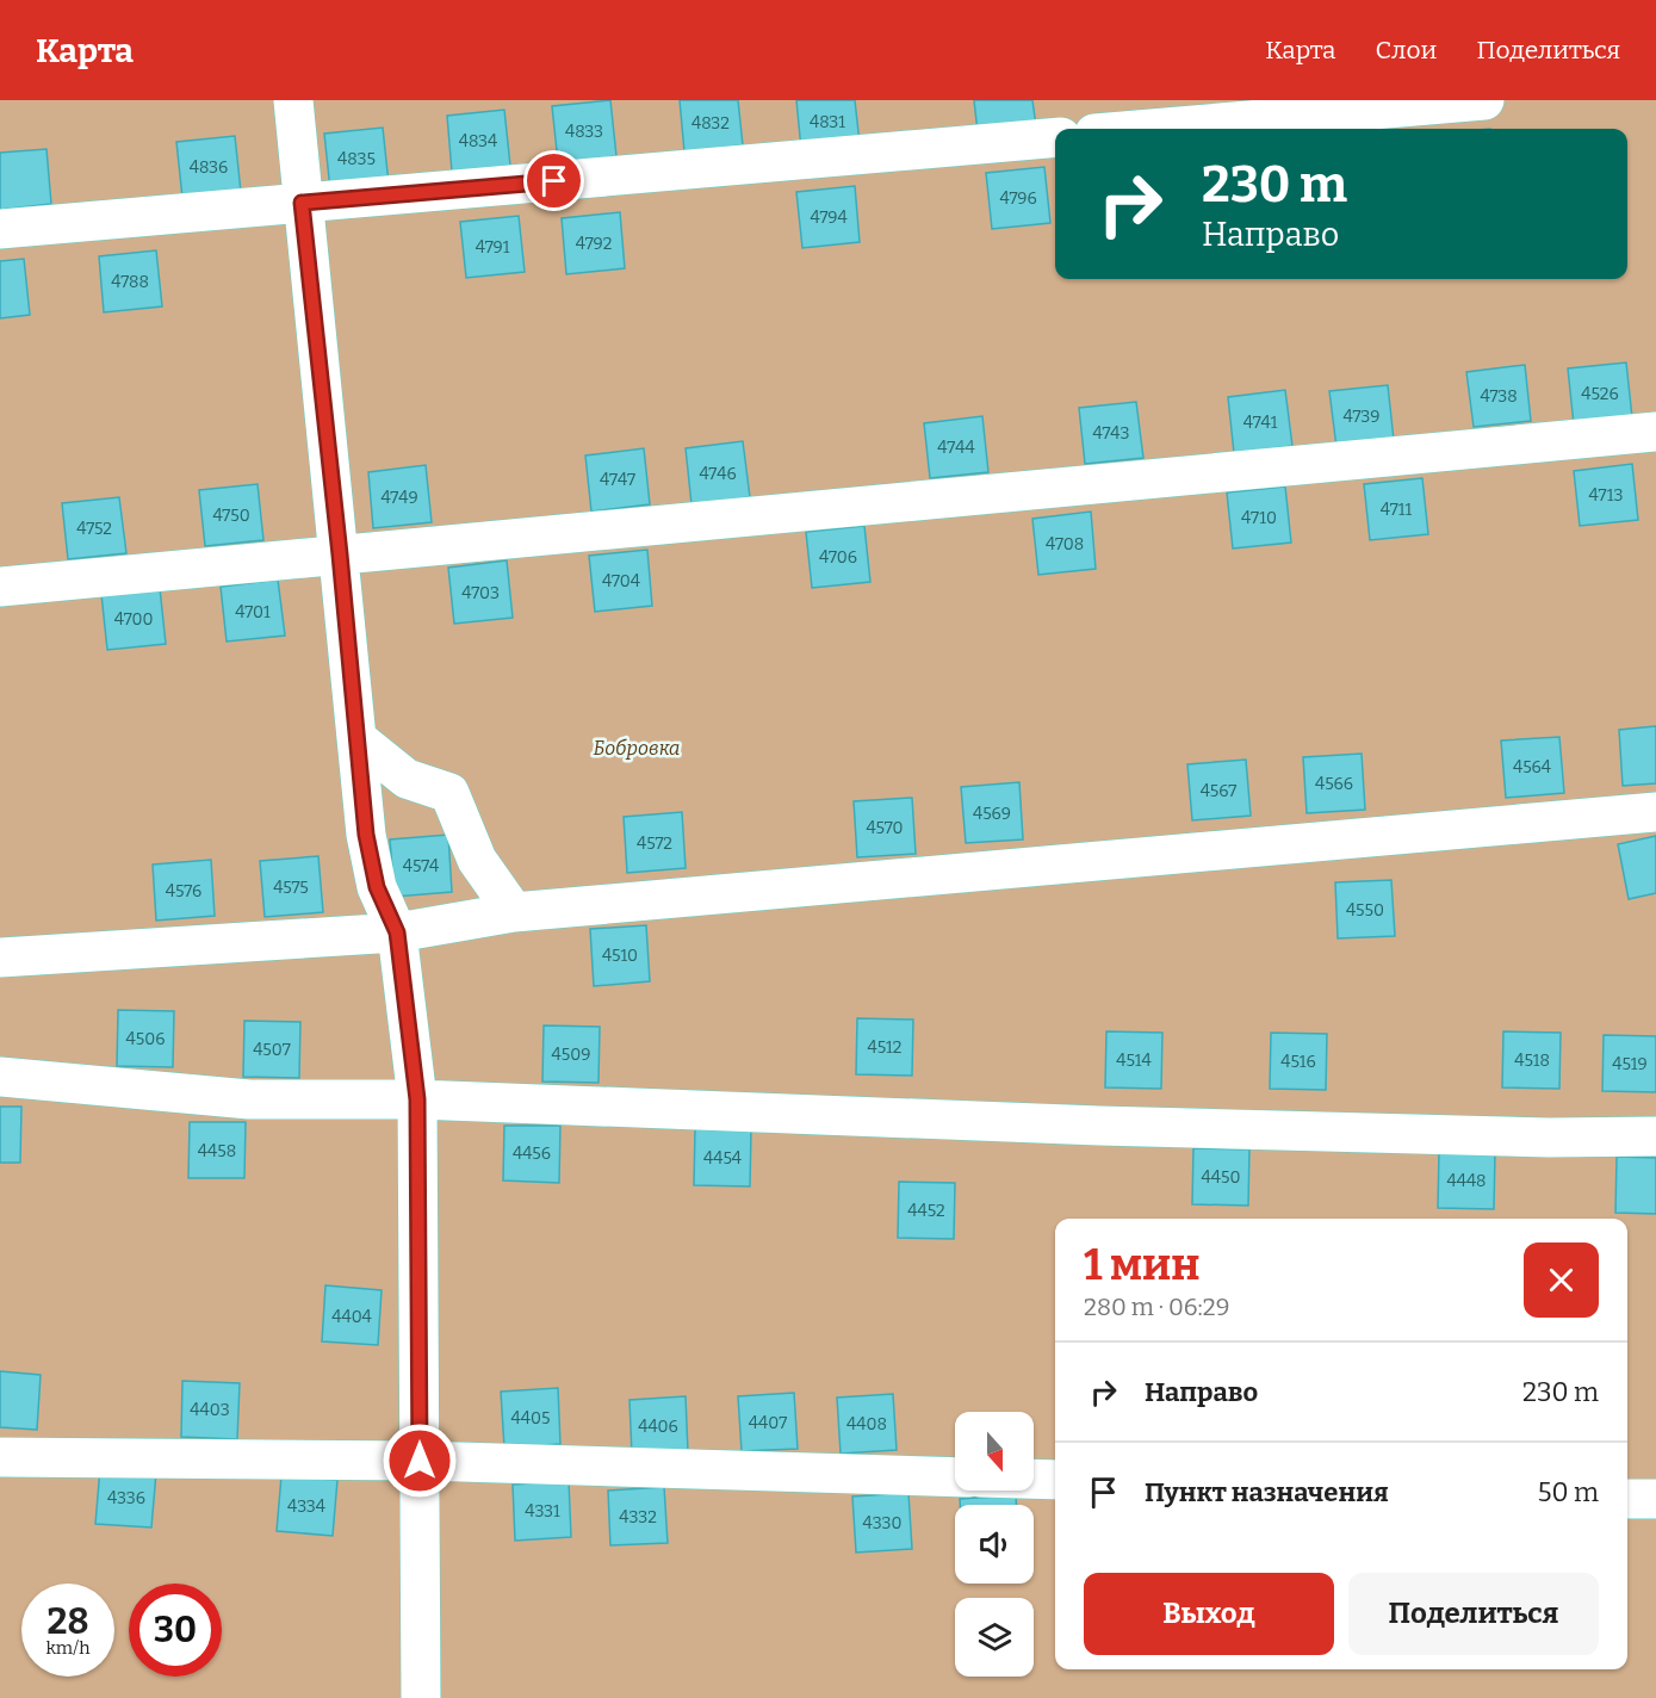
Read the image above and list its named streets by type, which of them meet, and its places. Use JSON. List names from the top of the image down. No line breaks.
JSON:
{"parks":["Бобровка"],"house_numbers":["4831","4832","4833","4834","4835","4836","4796","4794","4792","4791","4788","4526","4738","4739","4741","4743","4744","4746","4747","4713","4749","4711","4750","4710","4752","4708","4706","4704","4703","4701","4700","4564","4566","4567","4569","4570","4572","4574","4575","4576","4550","4510","4506","4512","4507","4509","4514","4518","4516","4519","4458","4456","4454","4450","4448","4452","4404","4403","4405","4407","4408","4406","4336","4334","4331","4332","4330"],"north":"bottom","page":{"header":"Карта","nav":["Карта","Слои","Поделиться"],"turn":["230 m","Направо"],"heading":["1 мин","280 m · 06:29"],"list":[{"name":"Направо","value":"230 m"},{"name":"Пункт назначения","value":"50 m"}],"buttons":["Выход","Поделиться"],"speed":"28 km/h","limit":"30"}}
